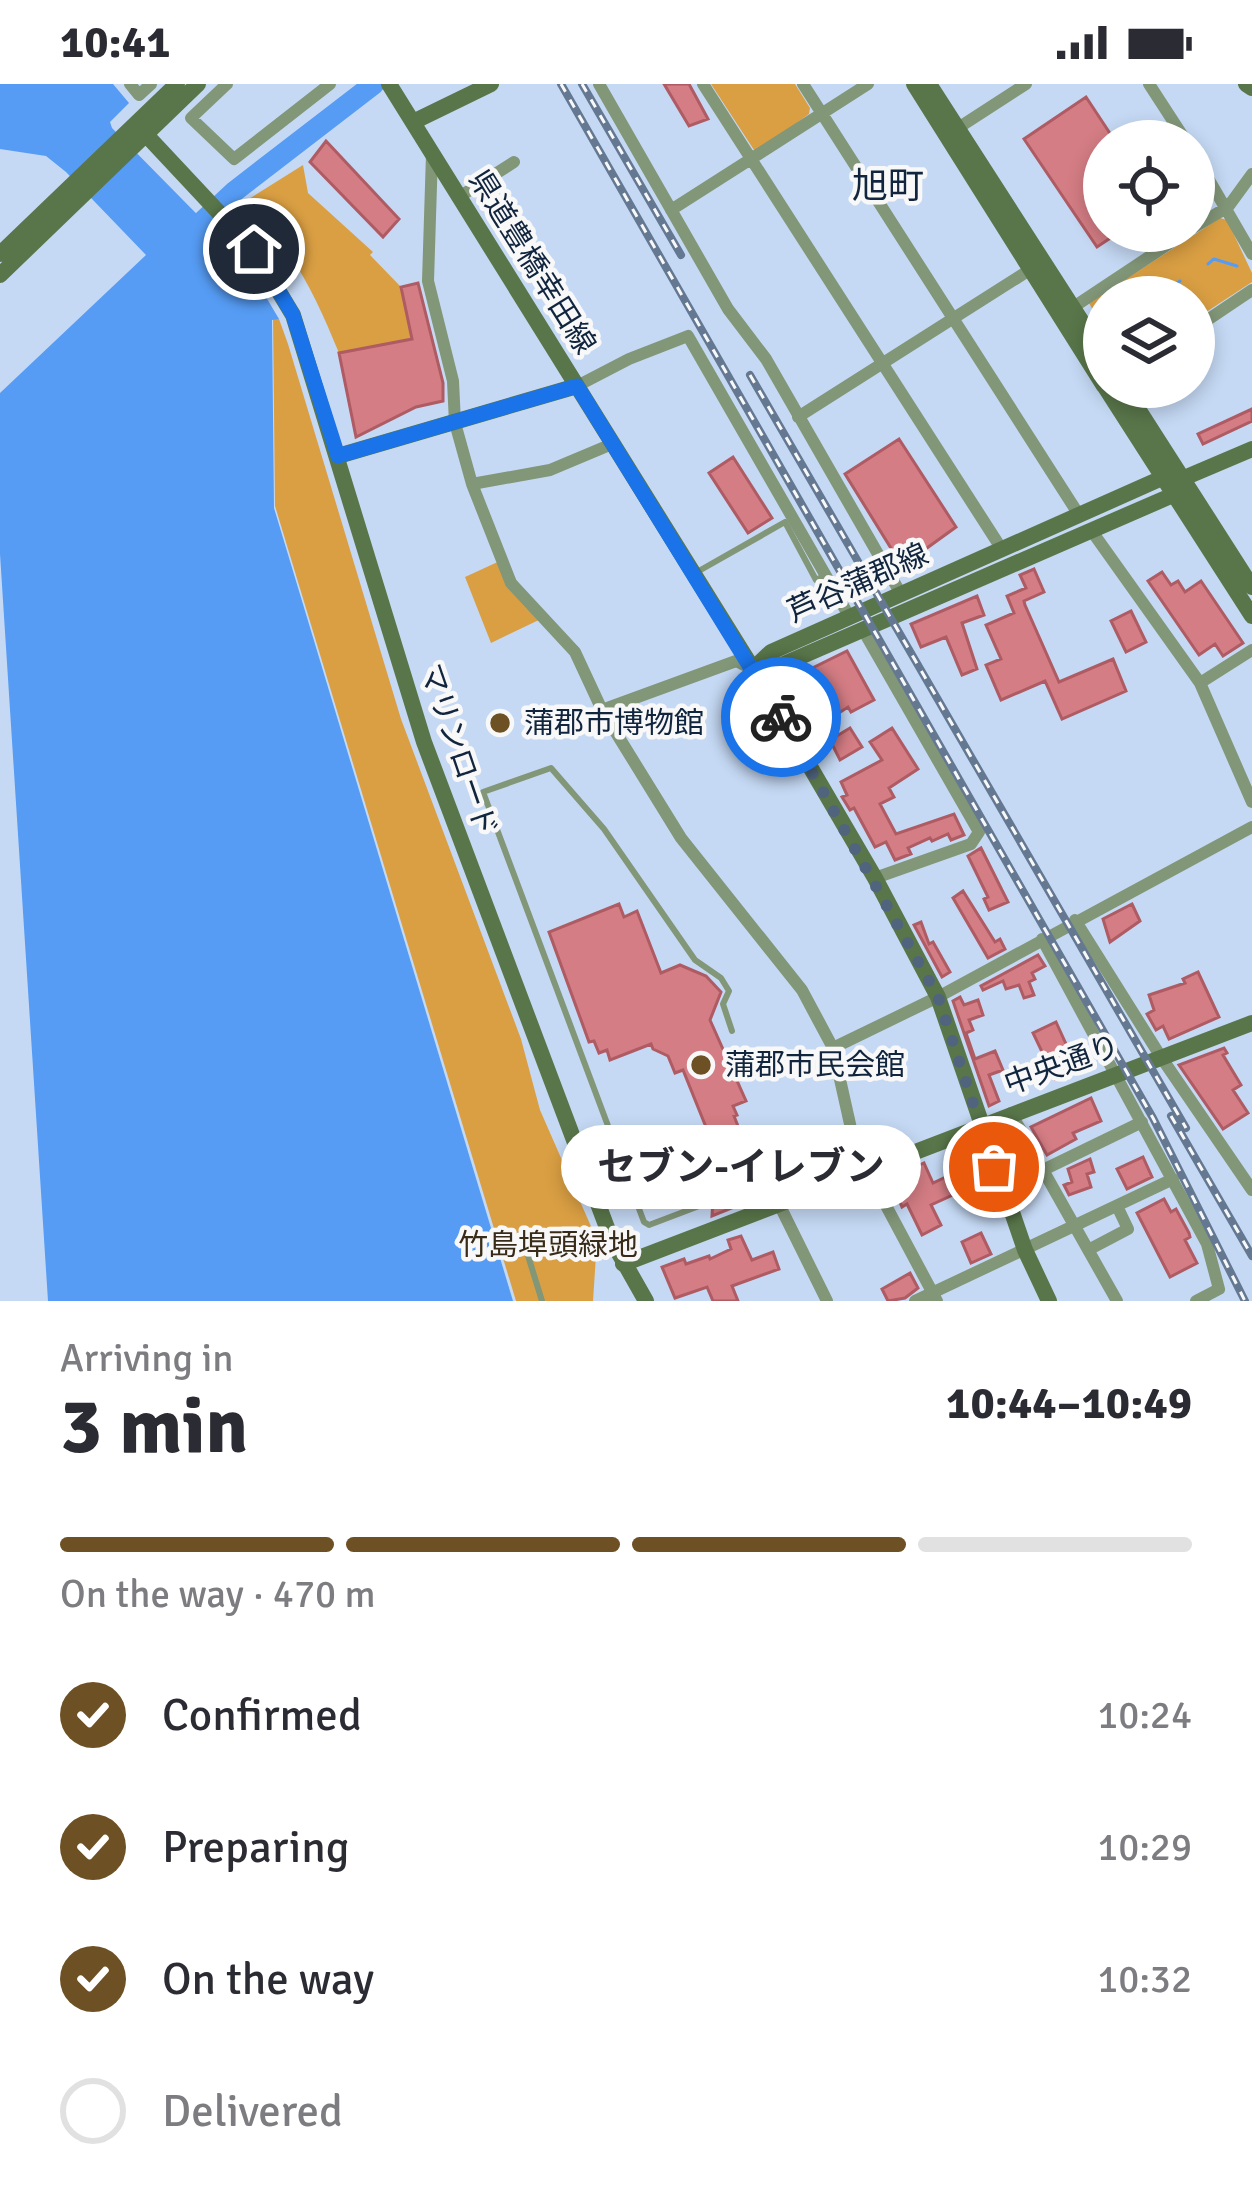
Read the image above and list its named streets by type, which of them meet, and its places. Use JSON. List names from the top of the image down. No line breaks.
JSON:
{"streets":{"main road":["県道豊橋幸田線","芦谷蒲郡線","マリンロード","中央通り"]},"crossings":[["県道豊橋幸田線","芦谷蒲郡線"],["県道豊橋幸田線","中央通り"],["マリンロード","中央通り"]],"districts":["旭町"],"parks":["竹島埠頭緑地"],"places":["蒲郡市博物館","蒲郡市民会館","セブン-イレブン"],"page":{"status":"10:41","bubble":"セブン-イレブン","heading":["3 min","Arriving in","10:44–10:49"],"bar":"On the way · 470 m","list":[["Confirmed","10:24"],["Preparing","10:29"],["On the way","10:32"],"Delivered"]}}
